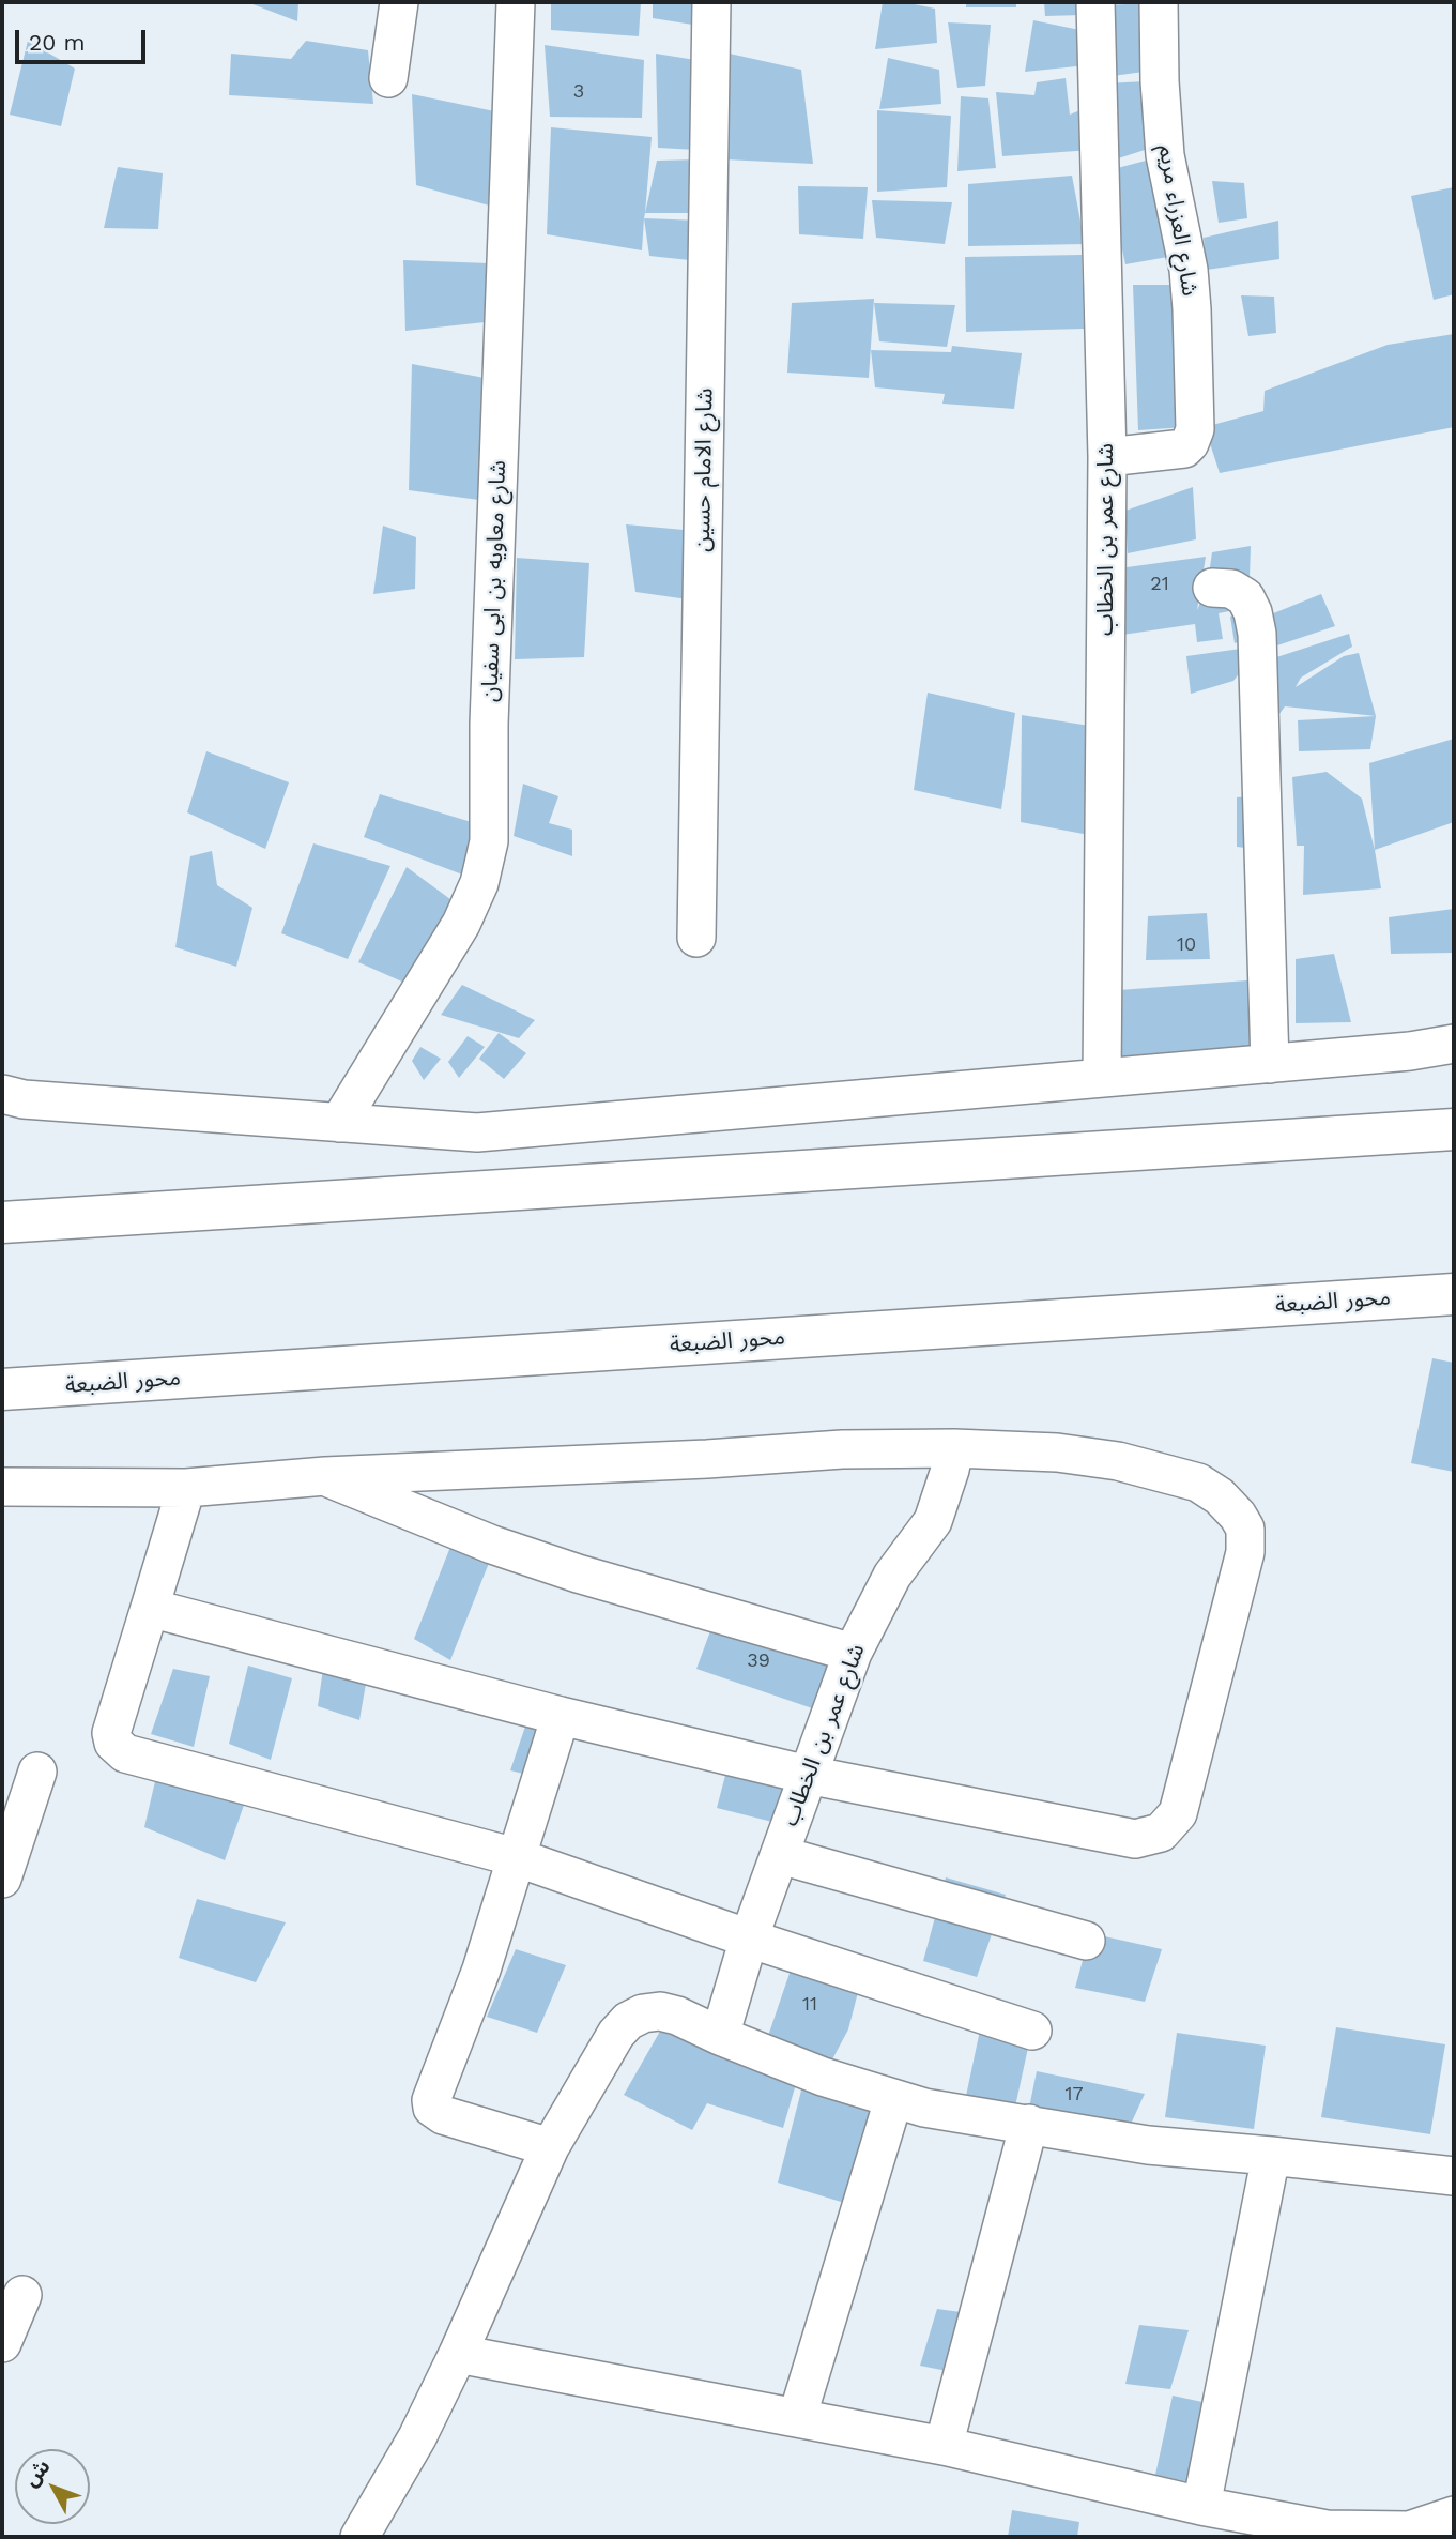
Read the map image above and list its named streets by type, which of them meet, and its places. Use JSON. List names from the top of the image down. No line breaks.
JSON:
{"streets":{"highway":["محور الضبعة"],"street":["شارع العزراء مريم","شارع الامام حسين","شارع عمر بن الخطاب","شارع معاويه بن ابى سفيان"]},"crossings":[["شارع العزراء مريم","شارع عمر بن الخطاب"]],"house_numbers":["3","21","10","39","11","17"],"scale_bar":"20 m","north":"top left"}
